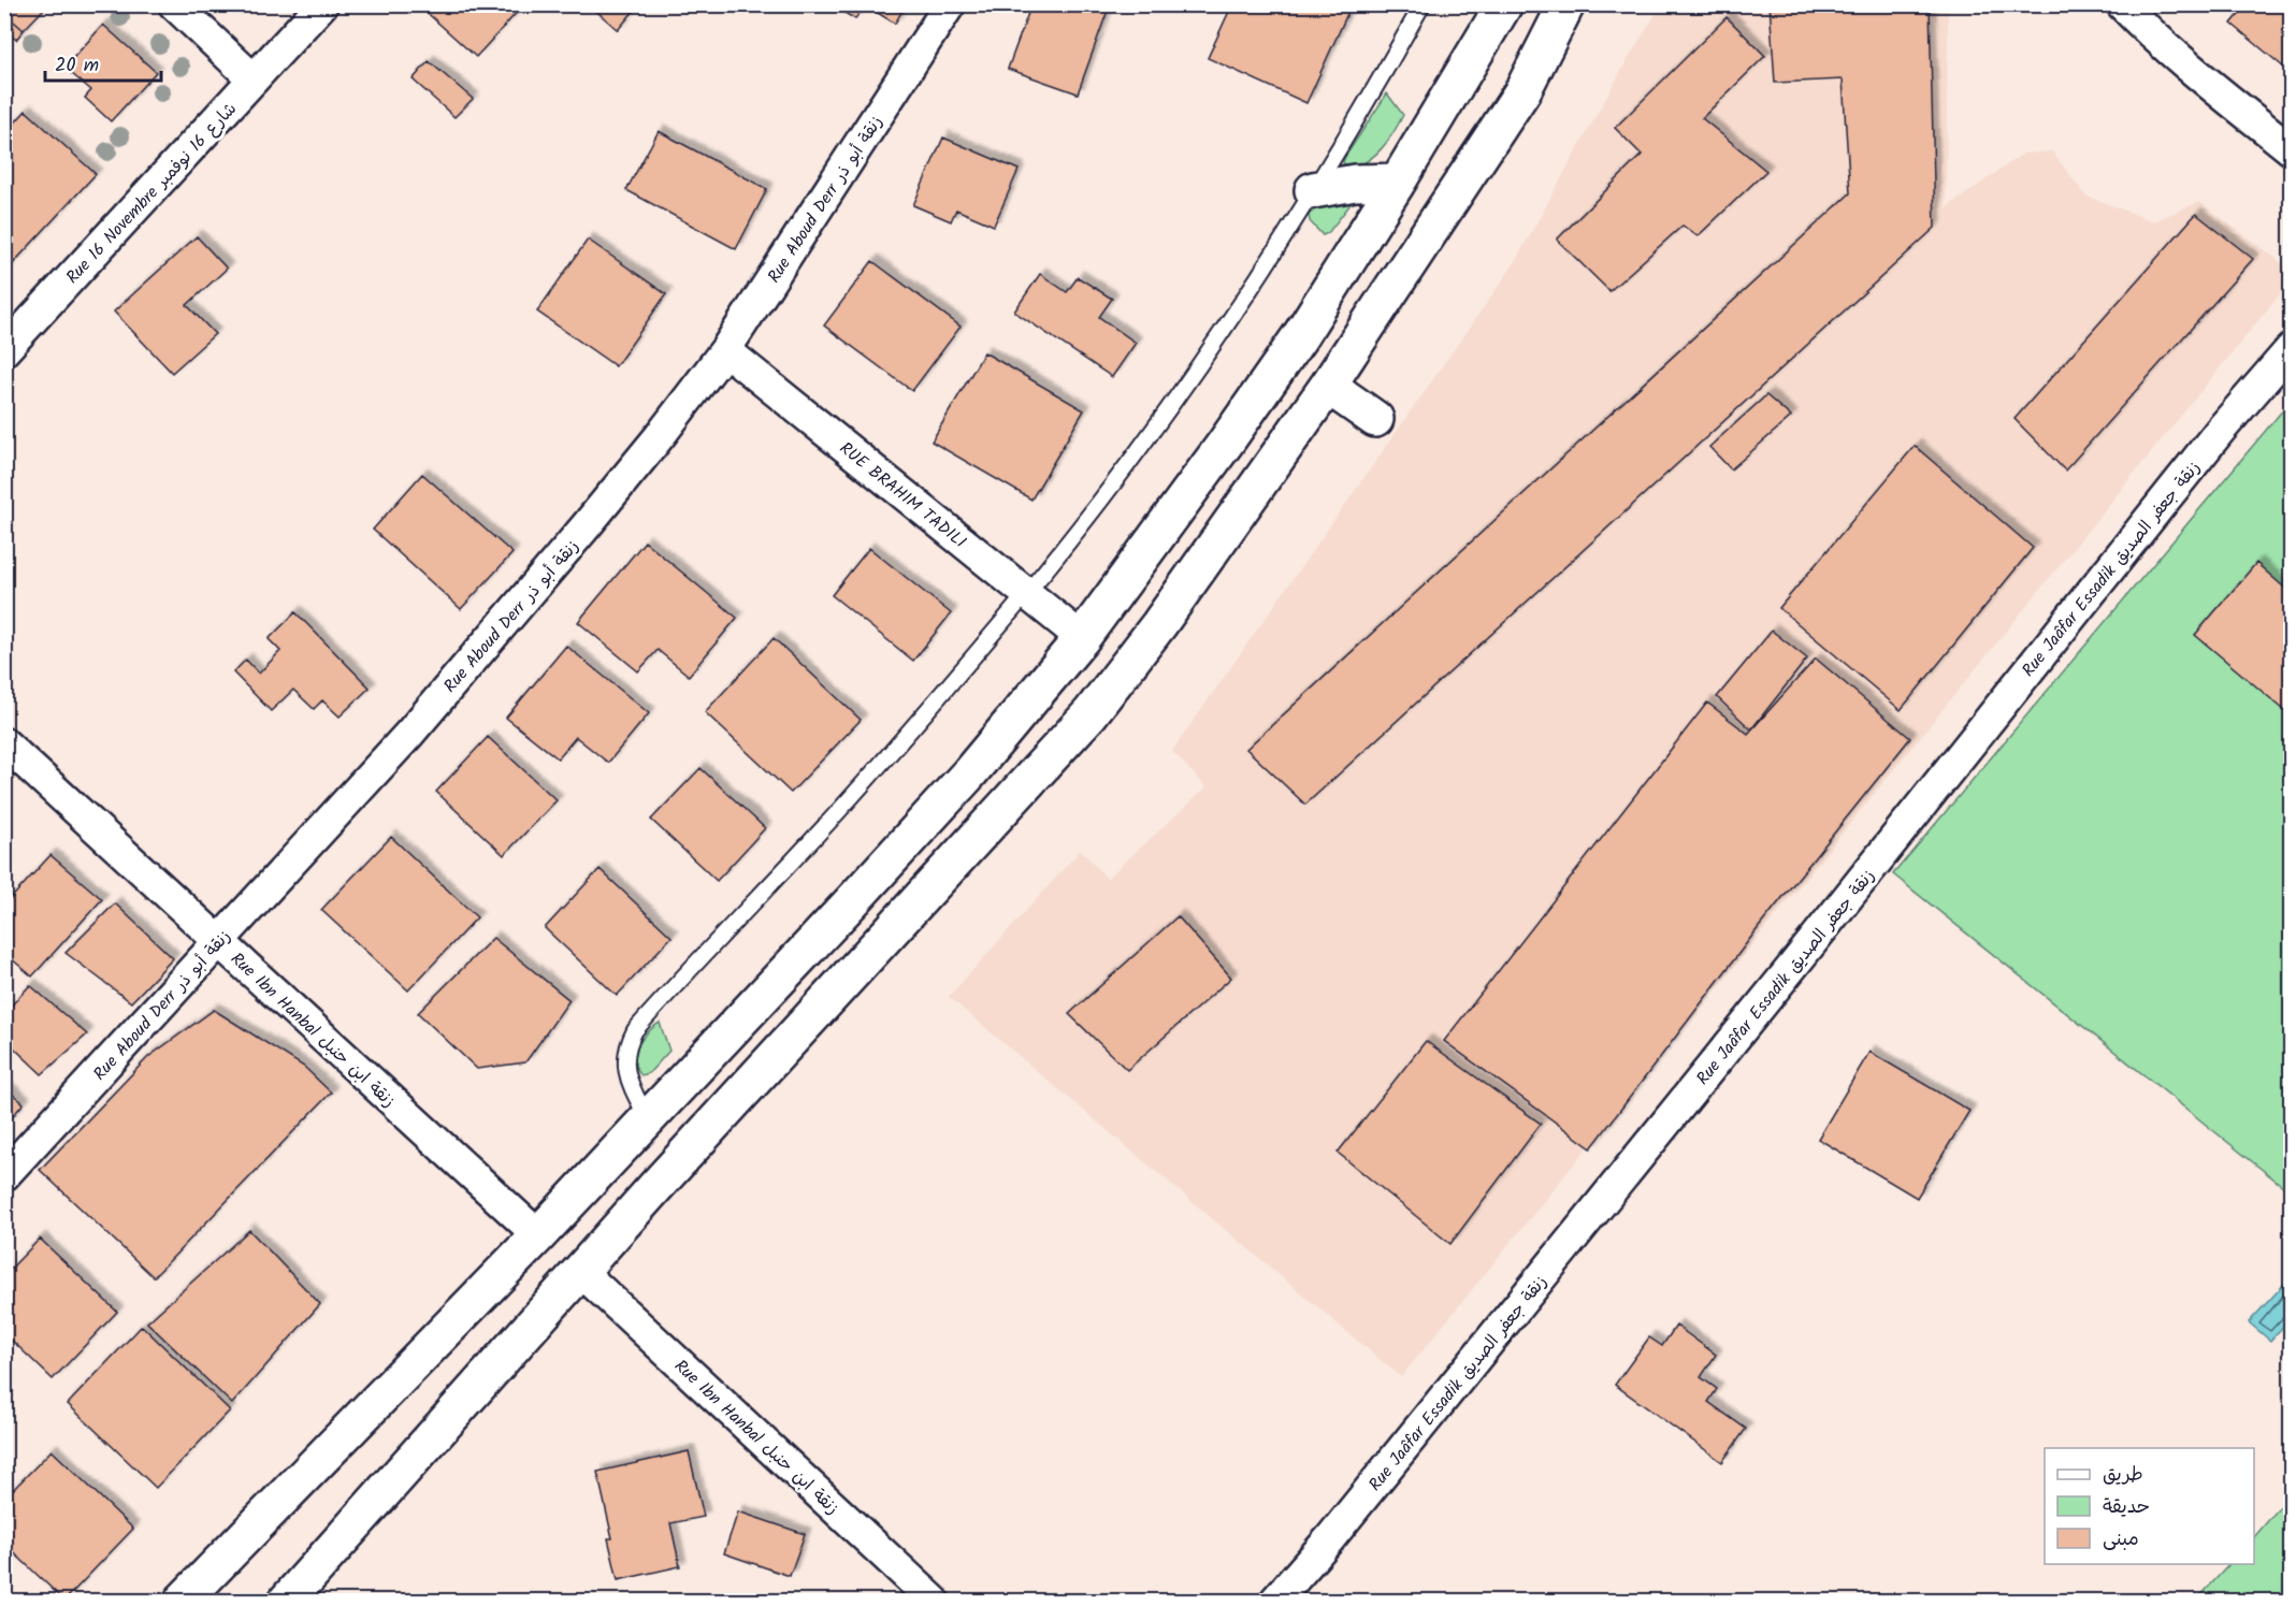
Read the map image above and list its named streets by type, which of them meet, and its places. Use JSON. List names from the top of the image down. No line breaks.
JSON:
{"streets":{"street":["Rue 16 Novembre شارع 16 نوفمبر","Rue Aboud Derr زنقة أبو ذر","RUE BRAHIM TADILI","Rue Jaâfar Essadik زنقة جعفر الصديق","Rue Ibn Hanbal زنقة ابن حنبل"]},"crossings":[["Rue Aboud Derr زنقة أبو ذر","RUE BRAHIM TADILI"],["Rue Aboud Derr زنقة أبو ذر","Rue Ibn Hanbal زنقة ابن حنبل"]],"legend":["طريق","حديقة","مبنى"],"scale_bar":"20 m"}
